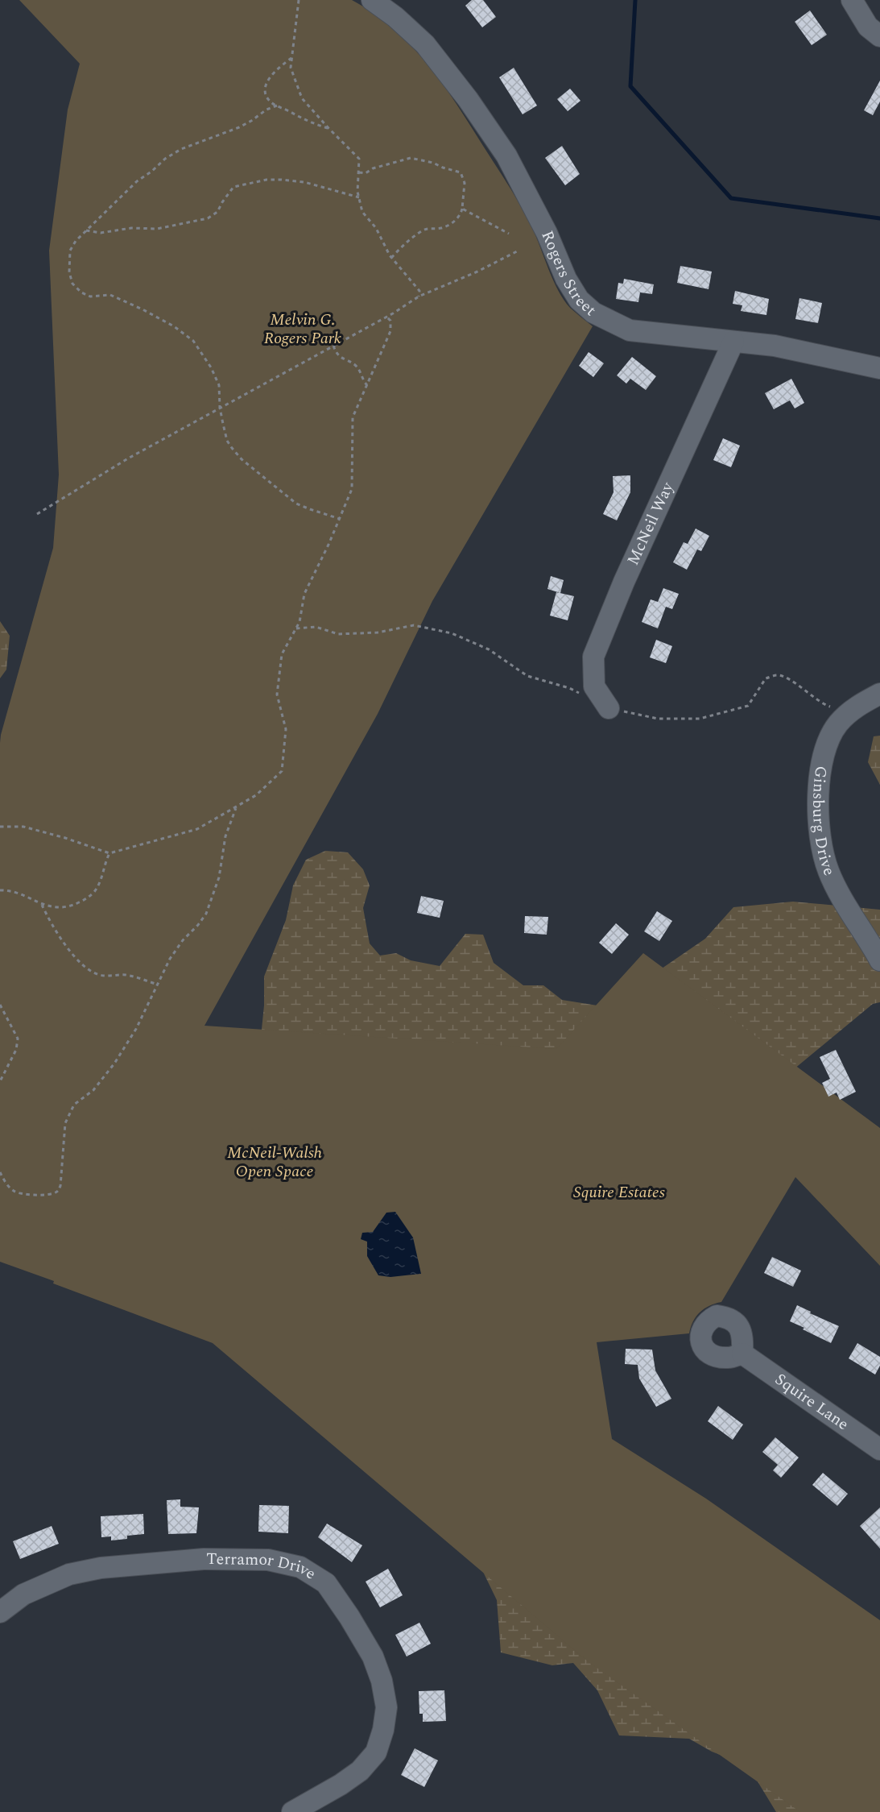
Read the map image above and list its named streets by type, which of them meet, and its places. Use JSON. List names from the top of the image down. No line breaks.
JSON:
{"streets":{"street":["Rogers Street","McNeil Way","Ginsburg Drive","Squire Lane","Terramor Drive"]},"crossings":[["Rogers Street","McNeil Way"]],"parks":["Melvin G. Rogers Park","McNeil-Walsh Open Space","Squire Estates"]}
